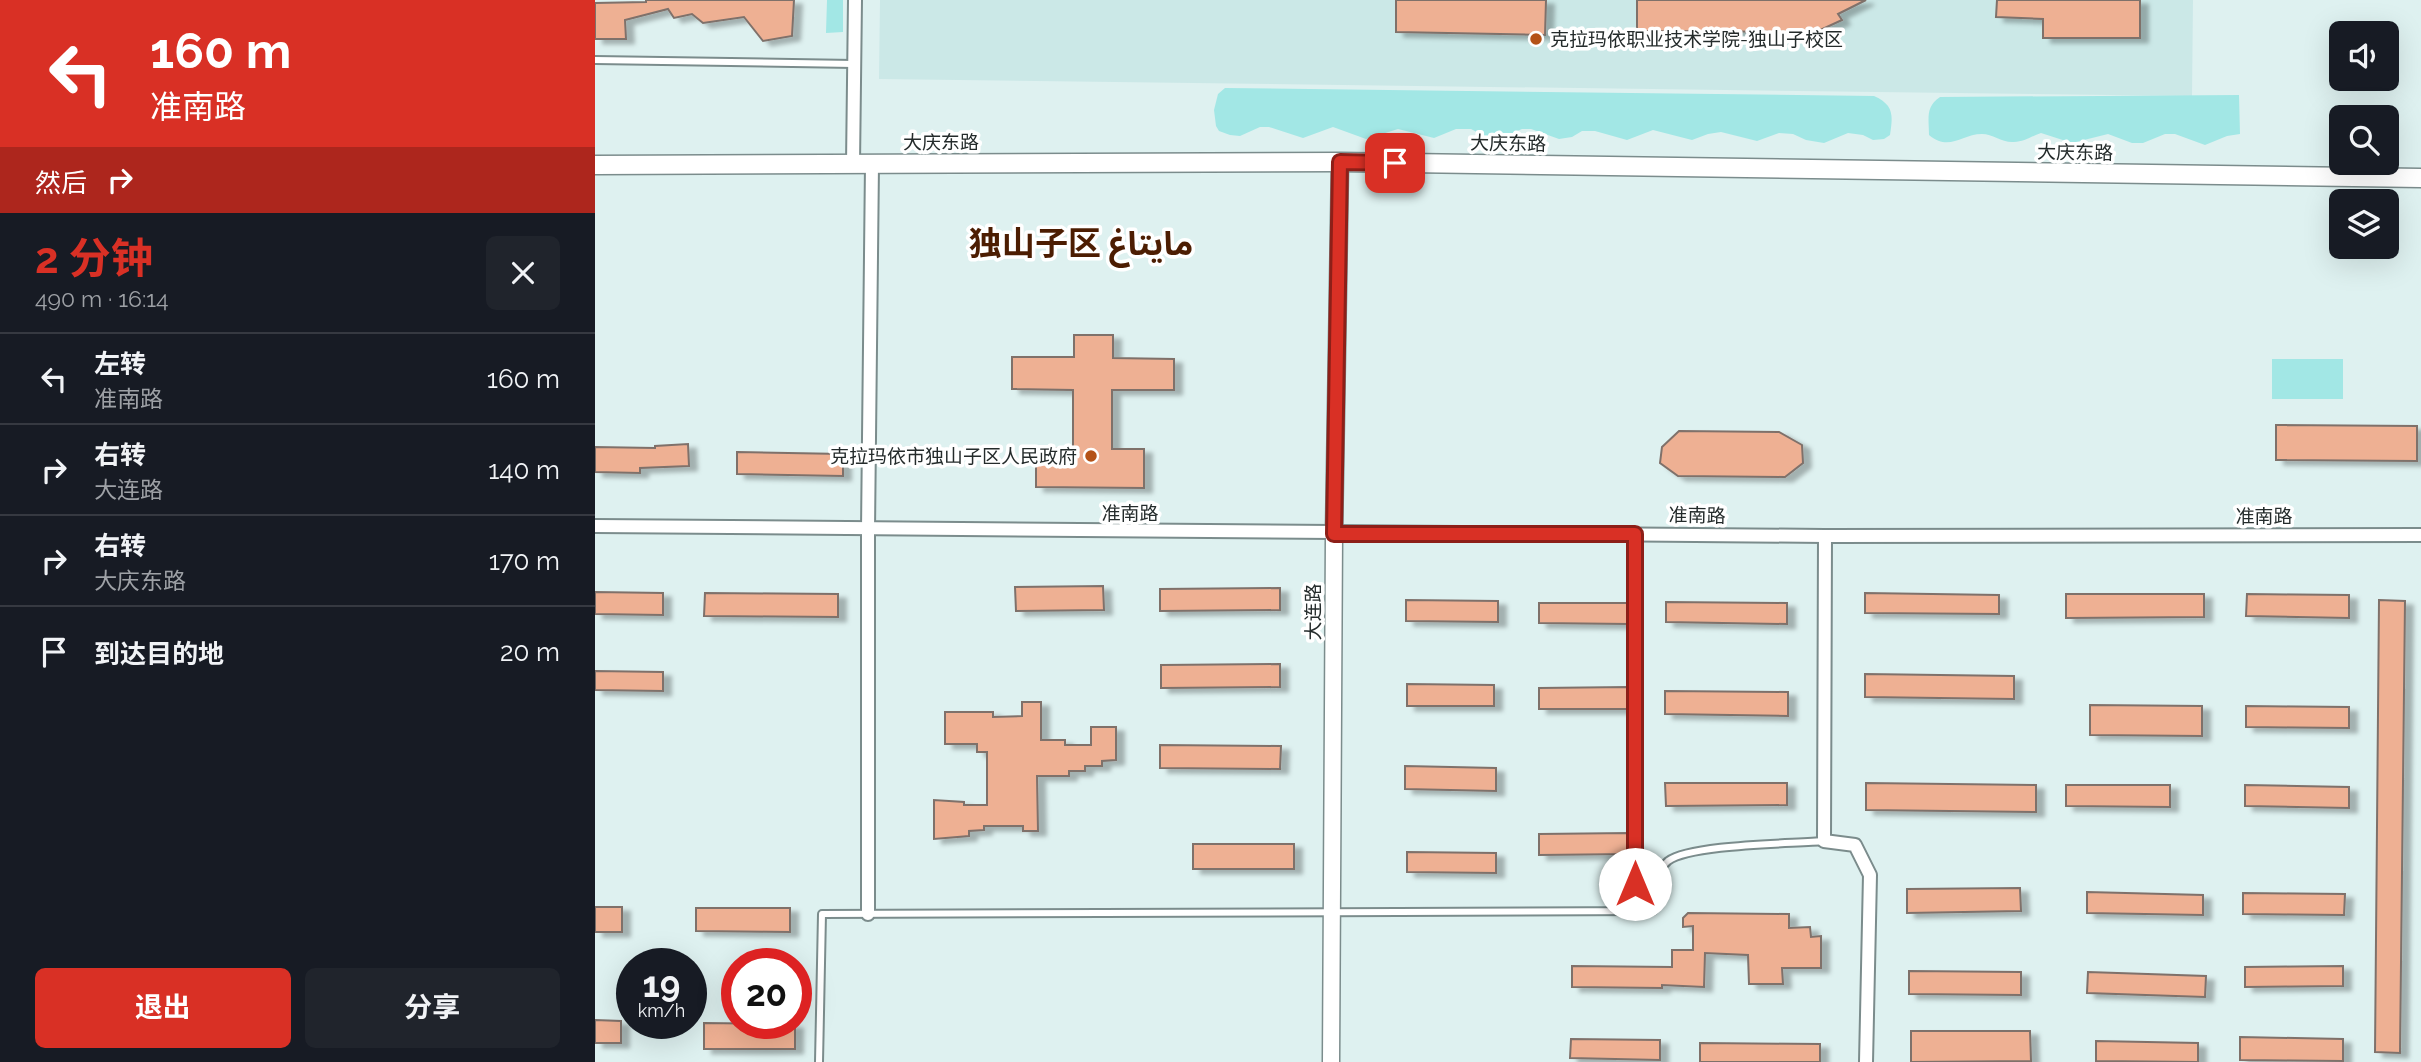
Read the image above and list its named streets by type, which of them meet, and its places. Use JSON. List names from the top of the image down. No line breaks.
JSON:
{"streets":{"main road":["大庆东路"],"street":["准南路","大连路"]},"crossings":[["大庆东路","大连路"],["准南路","大连路"]],"districts":["独山子区 مايتاغ"],"places":["克拉玛依职业技术学院-独山子校区","克拉玛依市独山子区人民政府"],"page":{"turn":["160 m","准南路"],"then":"然后","heading":["2 分钟","490 m · 16:14"],"list":[{"name":"左转","note":"准南路","value":"160 m"},{"name":"右转","note":"大连路","value":"140 m"},{"name":"右转","note":"大庆东路","value":"170 m"},{"name":"到达目的地","value":"20 m"}],"speed":"19 km/h","limit":"20","buttons":["退出","分享"]}}
